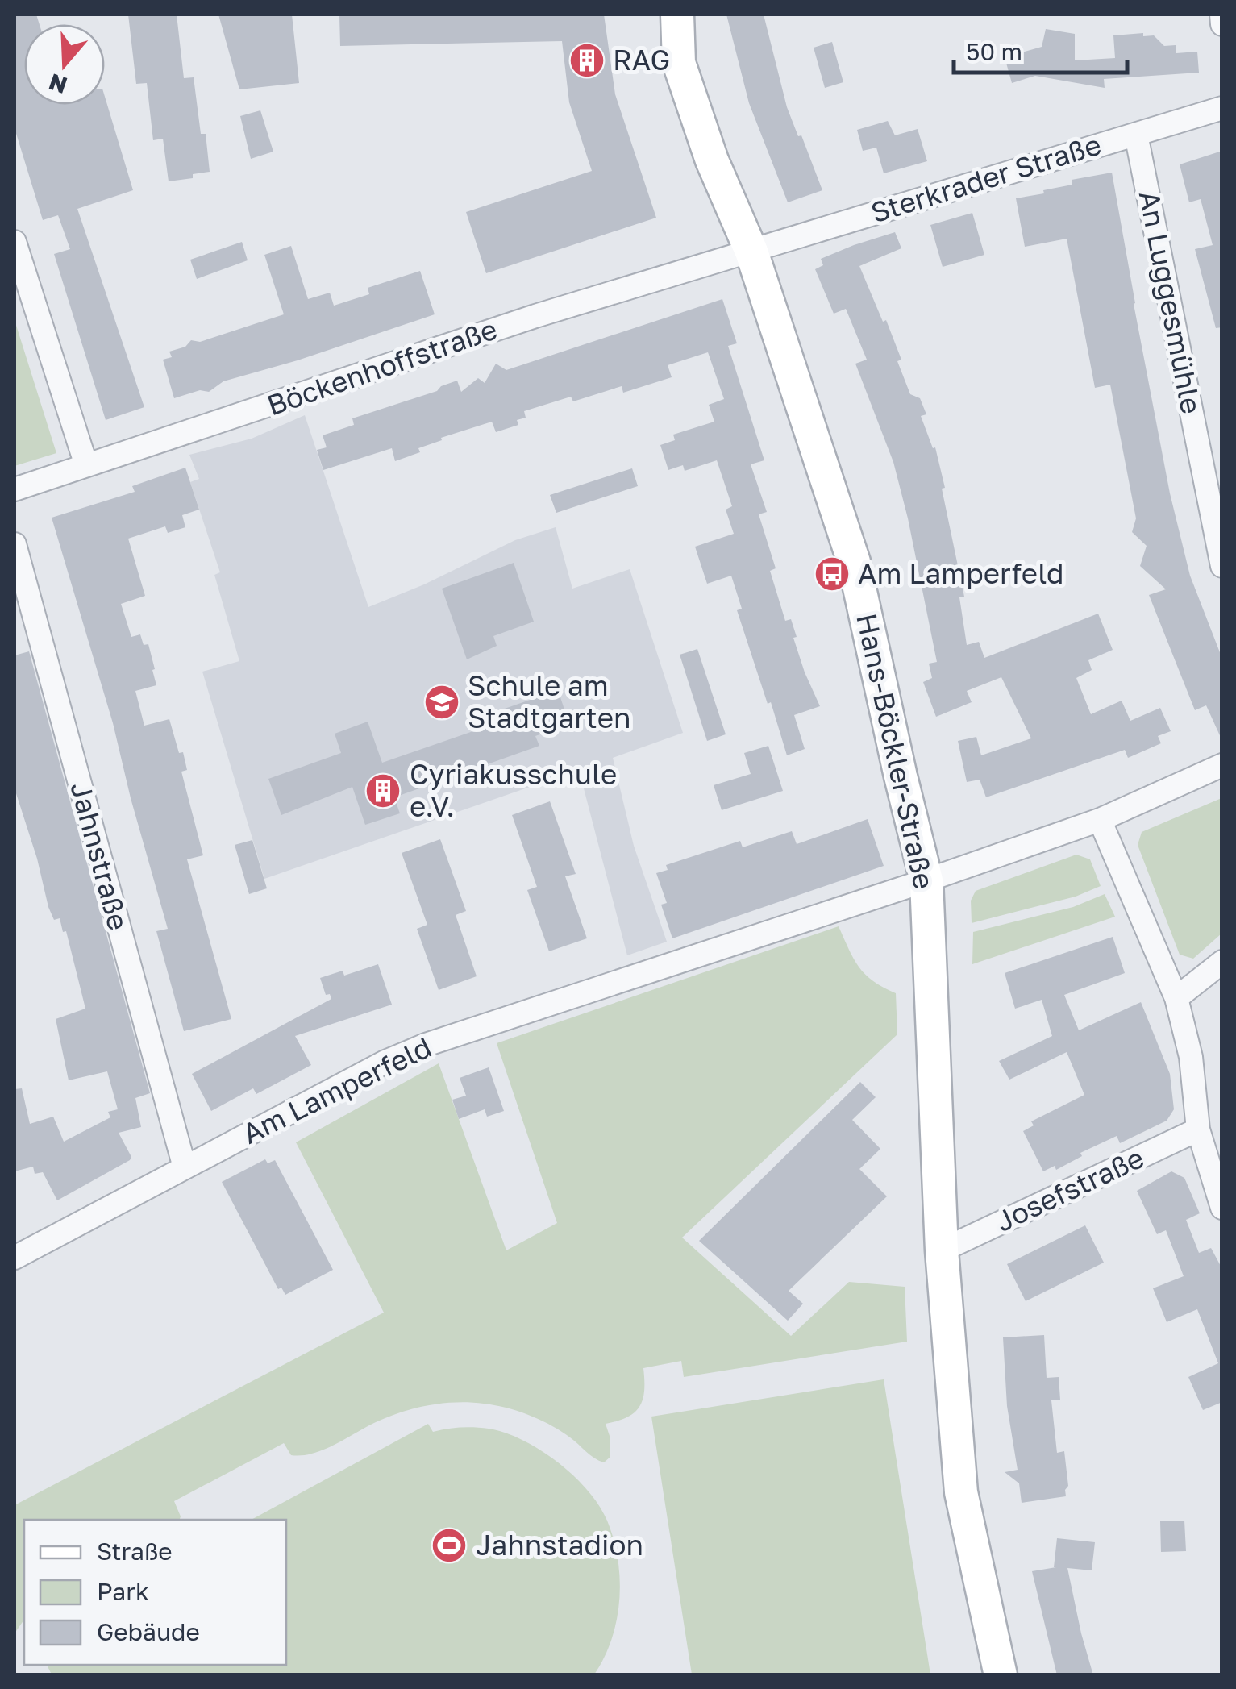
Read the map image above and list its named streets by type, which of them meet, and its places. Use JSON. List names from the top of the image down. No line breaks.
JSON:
{"streets":{"main road":["Hans-Böckler-Straße"],"street":["Sterkrader Straße","An Luggesmühle","Böckenhoffstraße","Jahnstraße","Am Lamperfeld","Josefstraße"]},"crossings":[["Sterkrader Straße","An Luggesmühle"],["Sterkrader Straße","Böckenhoffstraße"],["Sterkrader Straße","Hans-Böckler-Straße"],["Böckenhoffstraße","Hans-Böckler-Straße"],["Hans-Böckler-Straße","Am Lamperfeld"],["Hans-Böckler-Straße","Josefstraße"],["Jahnstraße","Am Lamperfeld"]],"places":{"building":["RAG","Cyriakusschule e.V."],"bus stop":["Am Lamperfeld"],"school or university":["Schule am Stadtgarten"],"sports":["Jahnstadion"]},"legend":["Straße","Park","Gebäude"],"scale_bar":"50 m","north":"bottom"}
